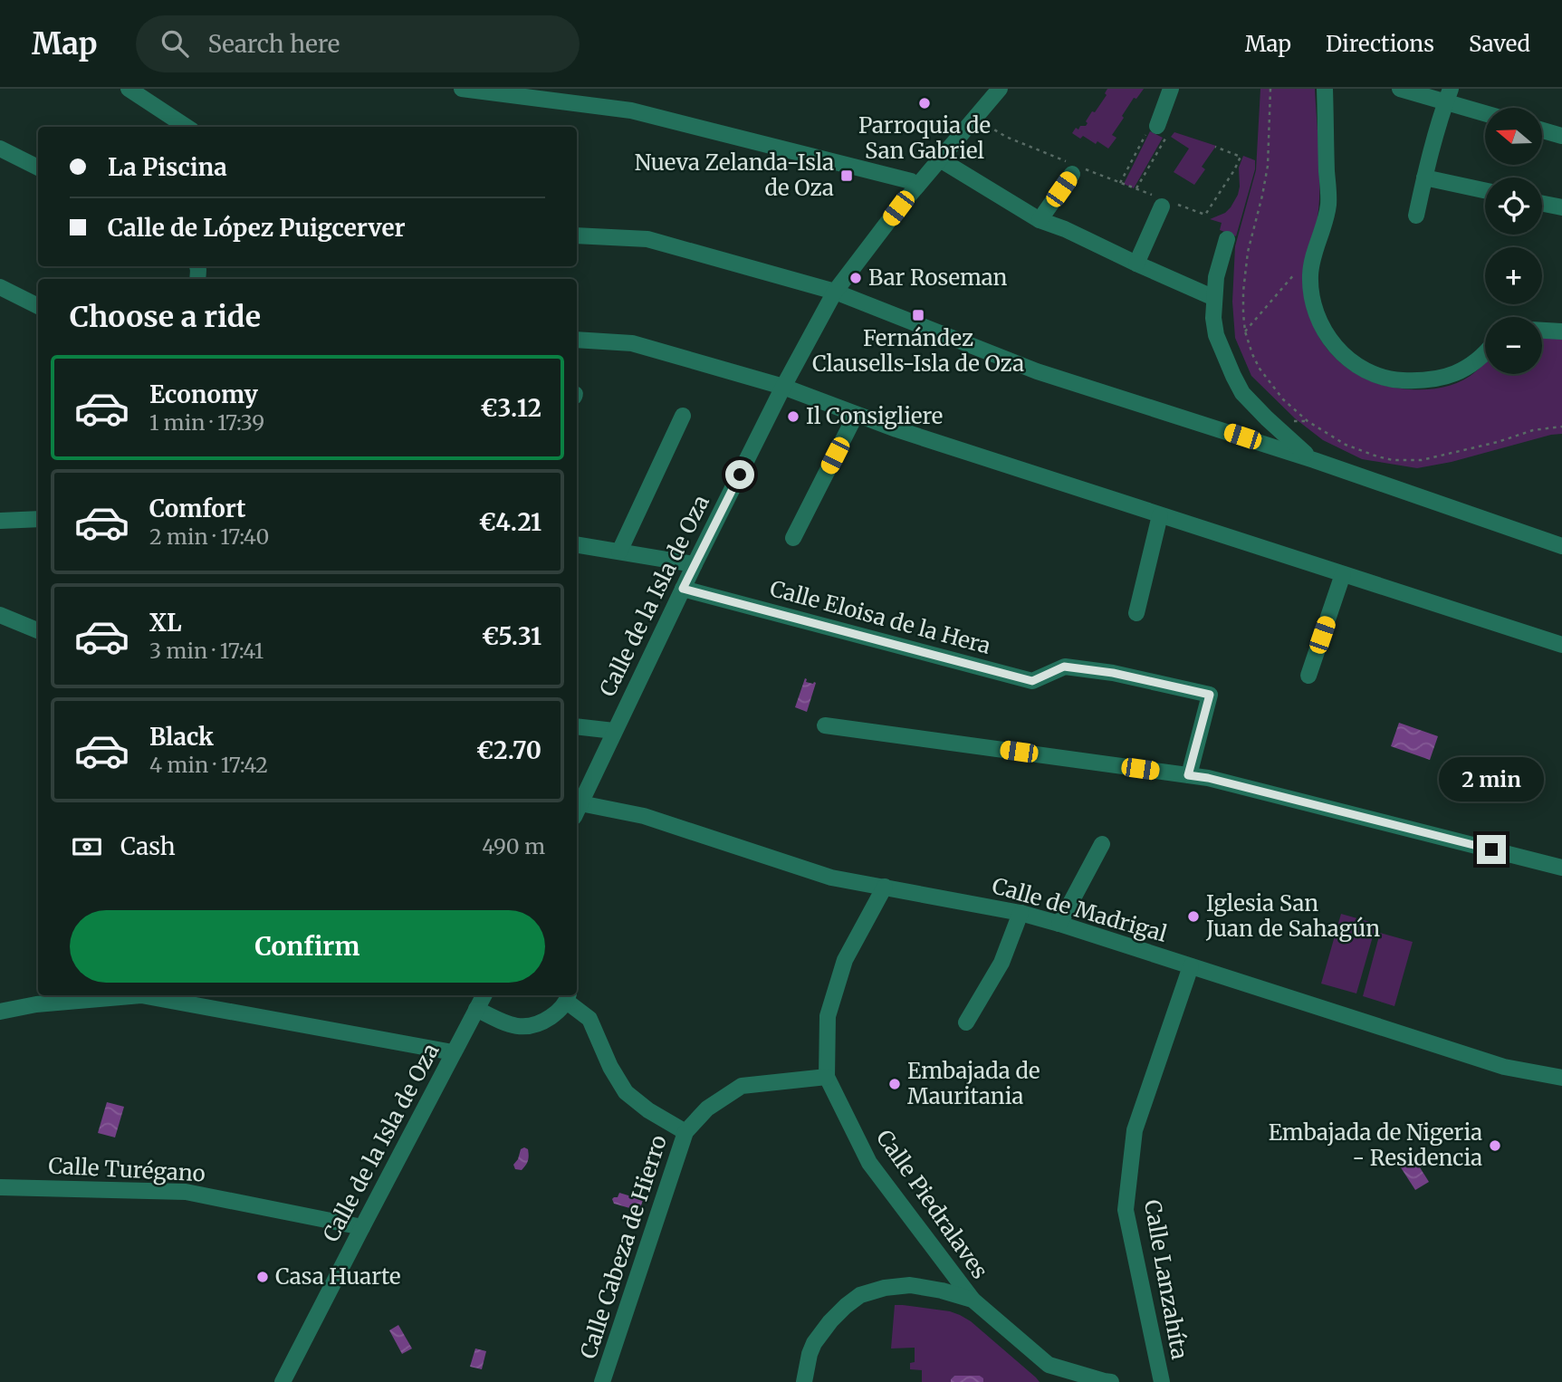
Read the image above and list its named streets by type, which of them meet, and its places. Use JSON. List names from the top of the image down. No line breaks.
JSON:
{"streets":{"street":["Calle de la Isla de Oza","Calle Eloisa de la Hera","Calle de Madrigal","Calle Turégano","Calle Piedralaves","Calle Cabeza de Hierro","Calle Lanzahíta"]},"crossings":[["Calle de la Isla de Oza","Calle Eloisa de la Hera"],["Calle de la Isla de Oza","Calle de Madrigal"],["Calle de la Isla de Oza","Calle Turégano"],["Calle de Madrigal","Calle Piedralaves"],["Calle de Madrigal","Calle Lanzahíta"],["Calle Piedralaves","Calle Cabeza de Hierro"]],"places":{"other":["Parroquia de San Gabriel","Bar Roseman","Il Consigliere","Iglesia San Juan de Sahagún","Embajada de Mauritania","Embajada de Nigeria - Residencia","Casa Huarte"],"transit":["Nueva Zelanda-Isla de Oza","Fernández Clausells-Isla de Oza"]},"north":"left","page":{"header":"Map","search":"Search here","nav":["Map","Directions","Saved"],"map_buttons":["+","−"],"banner":["La Piscina","Calle de López Puigcerver"],"heading":"Choose a ride","list":[{"name":"Economy","note":"1 min · 17:39","value":"€3.12"},{"name":"Comfort","note":"2 min · 17:40","value":"€4.21"},{"name":"XL","note":"3 min · 17:41","value":"€5.31"},{"name":"Black","note":"4 min · 17:42","value":"€2.70"}],"bubble":"2 min","pay":["Cash","490 m"],"buttons":"Confirm"}}
